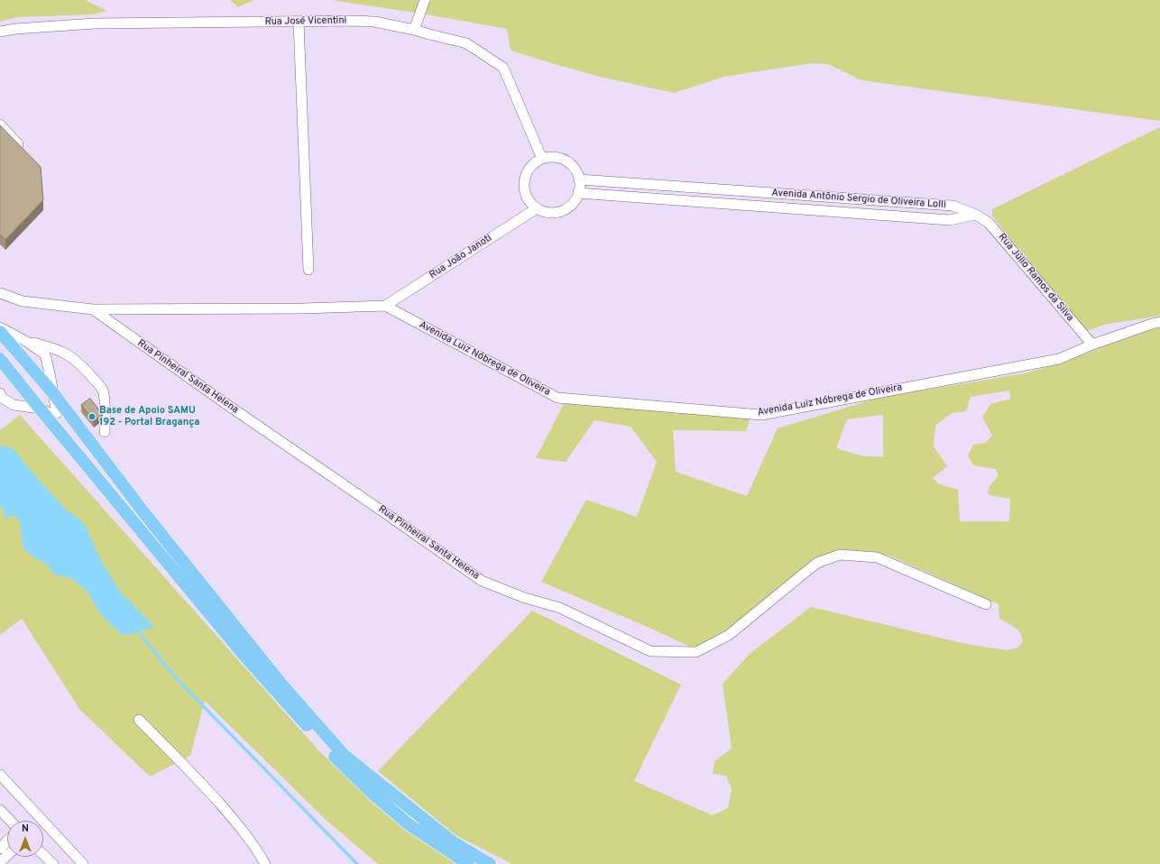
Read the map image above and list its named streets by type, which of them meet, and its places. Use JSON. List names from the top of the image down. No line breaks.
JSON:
{"streets":{"street":["Rua José Vicentini","Avenida Antônio Sergio de Oliveira Lolli","Rua João Janoti","Rua Júlio Ramos da Silva","Avenida Luiz Nóbrega de Oliveira","Rua Pinheiral Santa Helena"]},"crossings":[["Rua José Vicentini","Avenida Antônio Sergio de Oliveira Lolli"],["Rua José Vicentini","Rua João Janoti"],["Avenida Antônio Sergio de Oliveira Lolli","Rua João Janoti"],["Avenida Antônio Sergio de Oliveira Lolli","Rua Júlio Ramos da Silva"],["Rua João Janoti","Avenida Luiz Nóbrega de Oliveira"],["Rua Júlio Ramos da Silva","Avenida Luiz Nóbrega de Oliveira"]],"places":["Base de Apoio SAMU 192 - Portal Bragança"],"north":"top"}
